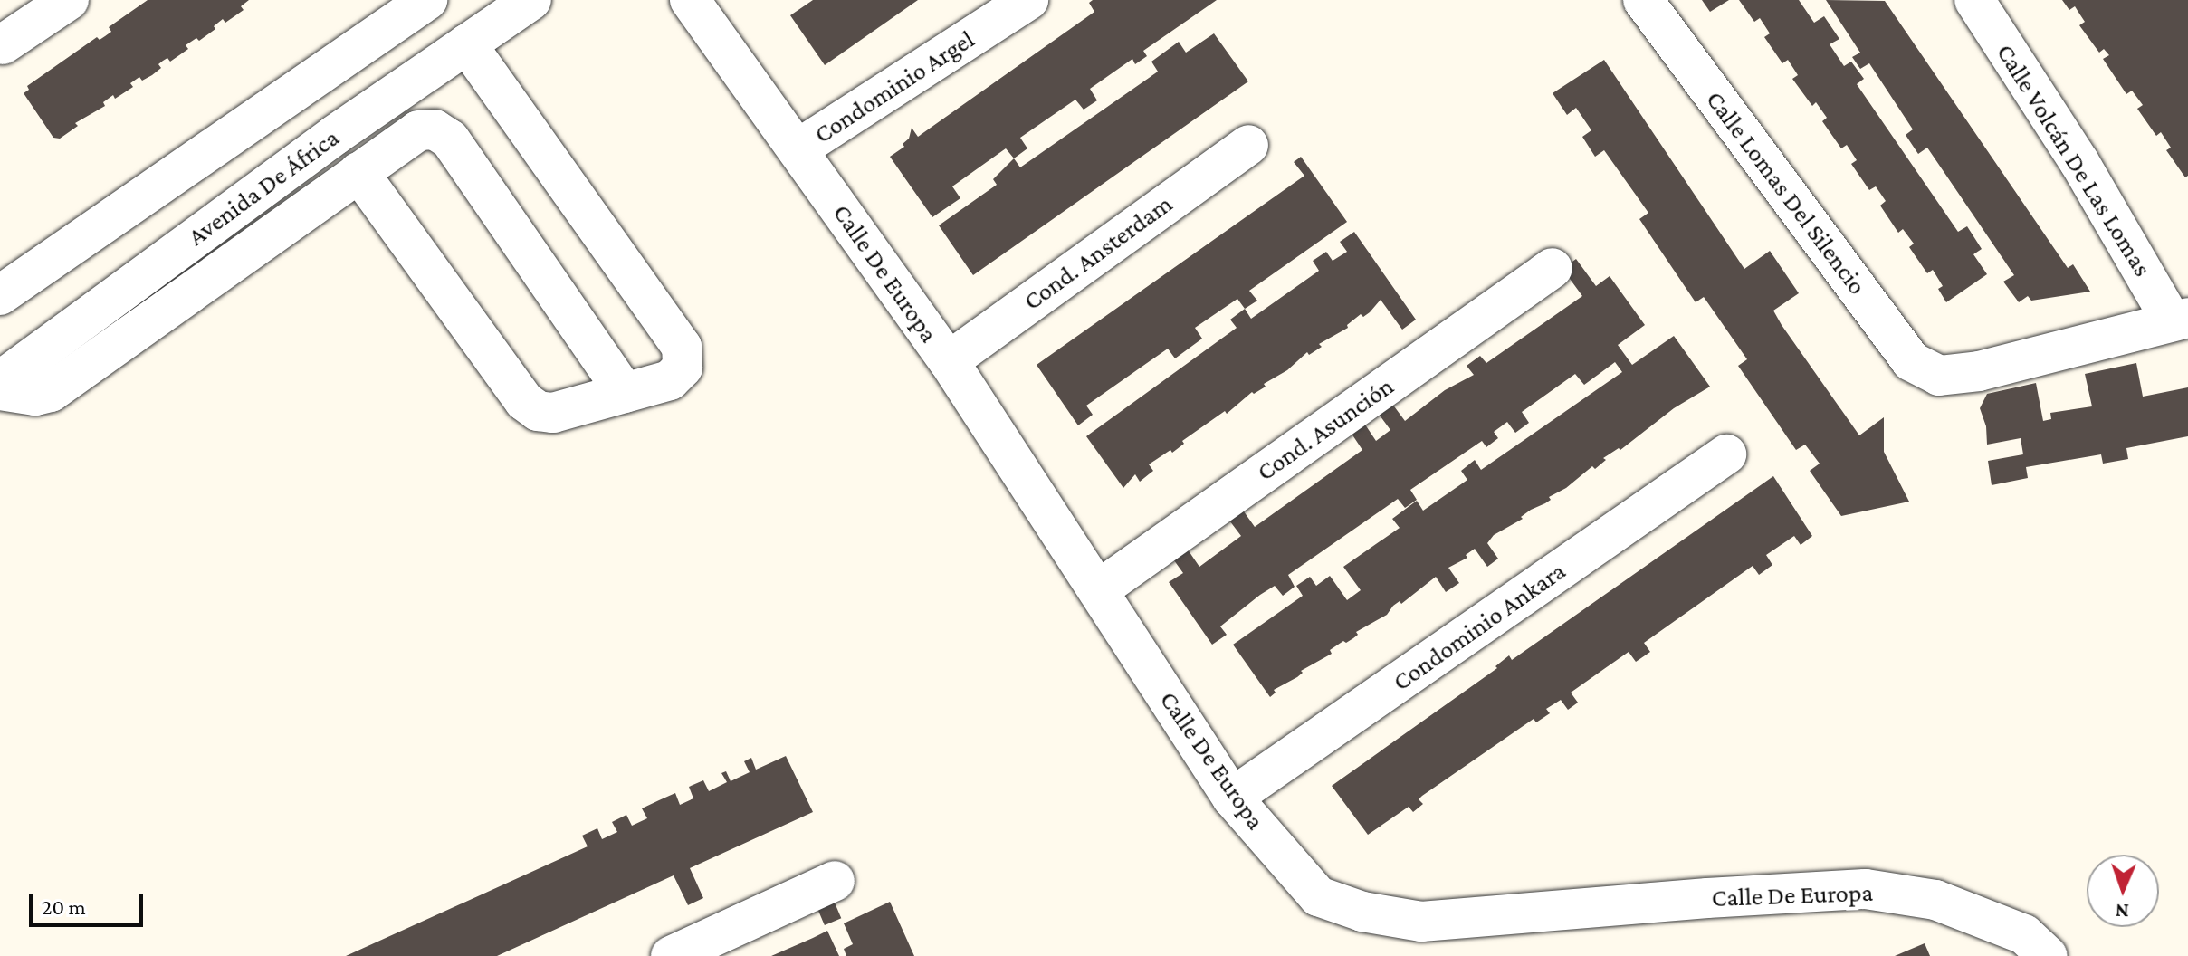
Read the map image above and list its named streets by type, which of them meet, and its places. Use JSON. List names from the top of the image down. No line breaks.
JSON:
{"streets":{"street":["Condominio Argel","Calle Volcán De Las Lomas","Avenida De África","Calle Lomas Del Silencio","Cond. Ansterdam","Calle De Europa","Cond. Asunción","Condominio Ankara"]},"crossings":[["Condominio Argel","Calle De Europa"],["Calle Volcán De Las Lomas","Calle Lomas Del Silencio"],["Cond. Ansterdam","Calle De Europa"],["Calle De Europa","Cond. Asunción"],["Calle De Europa","Condominio Ankara"]],"scale_bar":"20 m","north":"bottom"}
